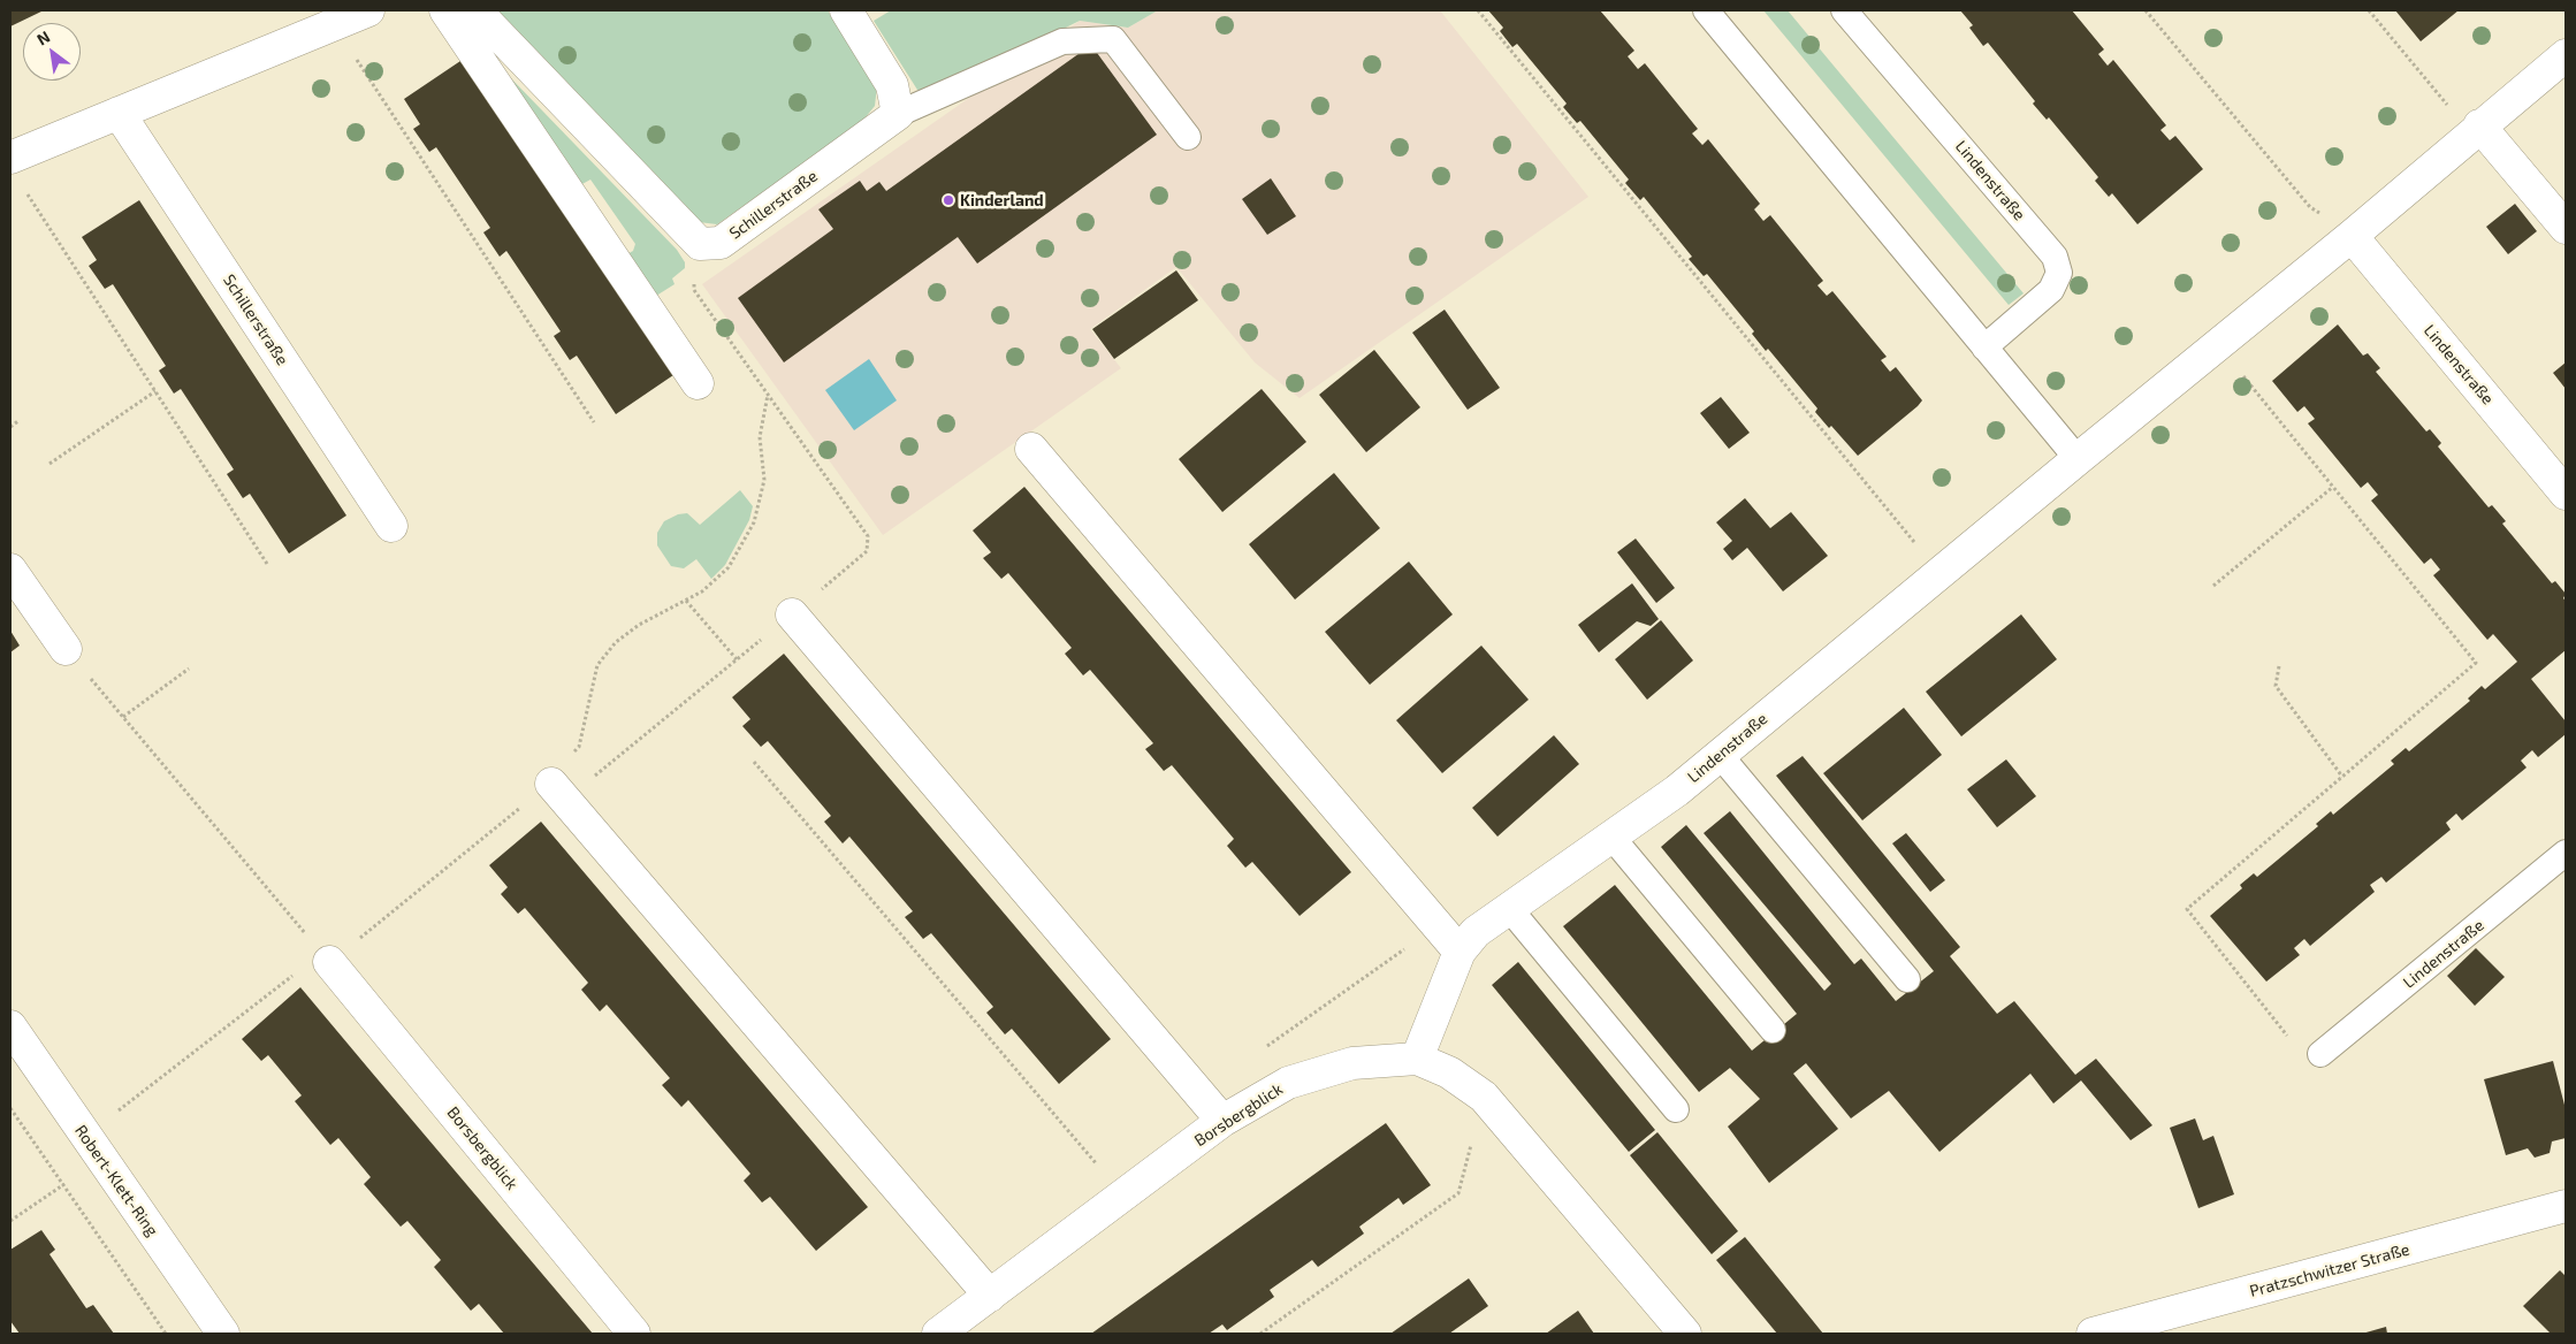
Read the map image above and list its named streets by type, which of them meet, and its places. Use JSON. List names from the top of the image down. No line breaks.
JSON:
{"streets":{"street":["Lindenstraße","Schillerstraße","Borsbergblick","Robert-Klett-Ring","Pratzschwitzer Straße"]},"crossings":[["Lindenstraße","Borsbergblick"]],"places":["Kinderland"],"north":"top left"}
